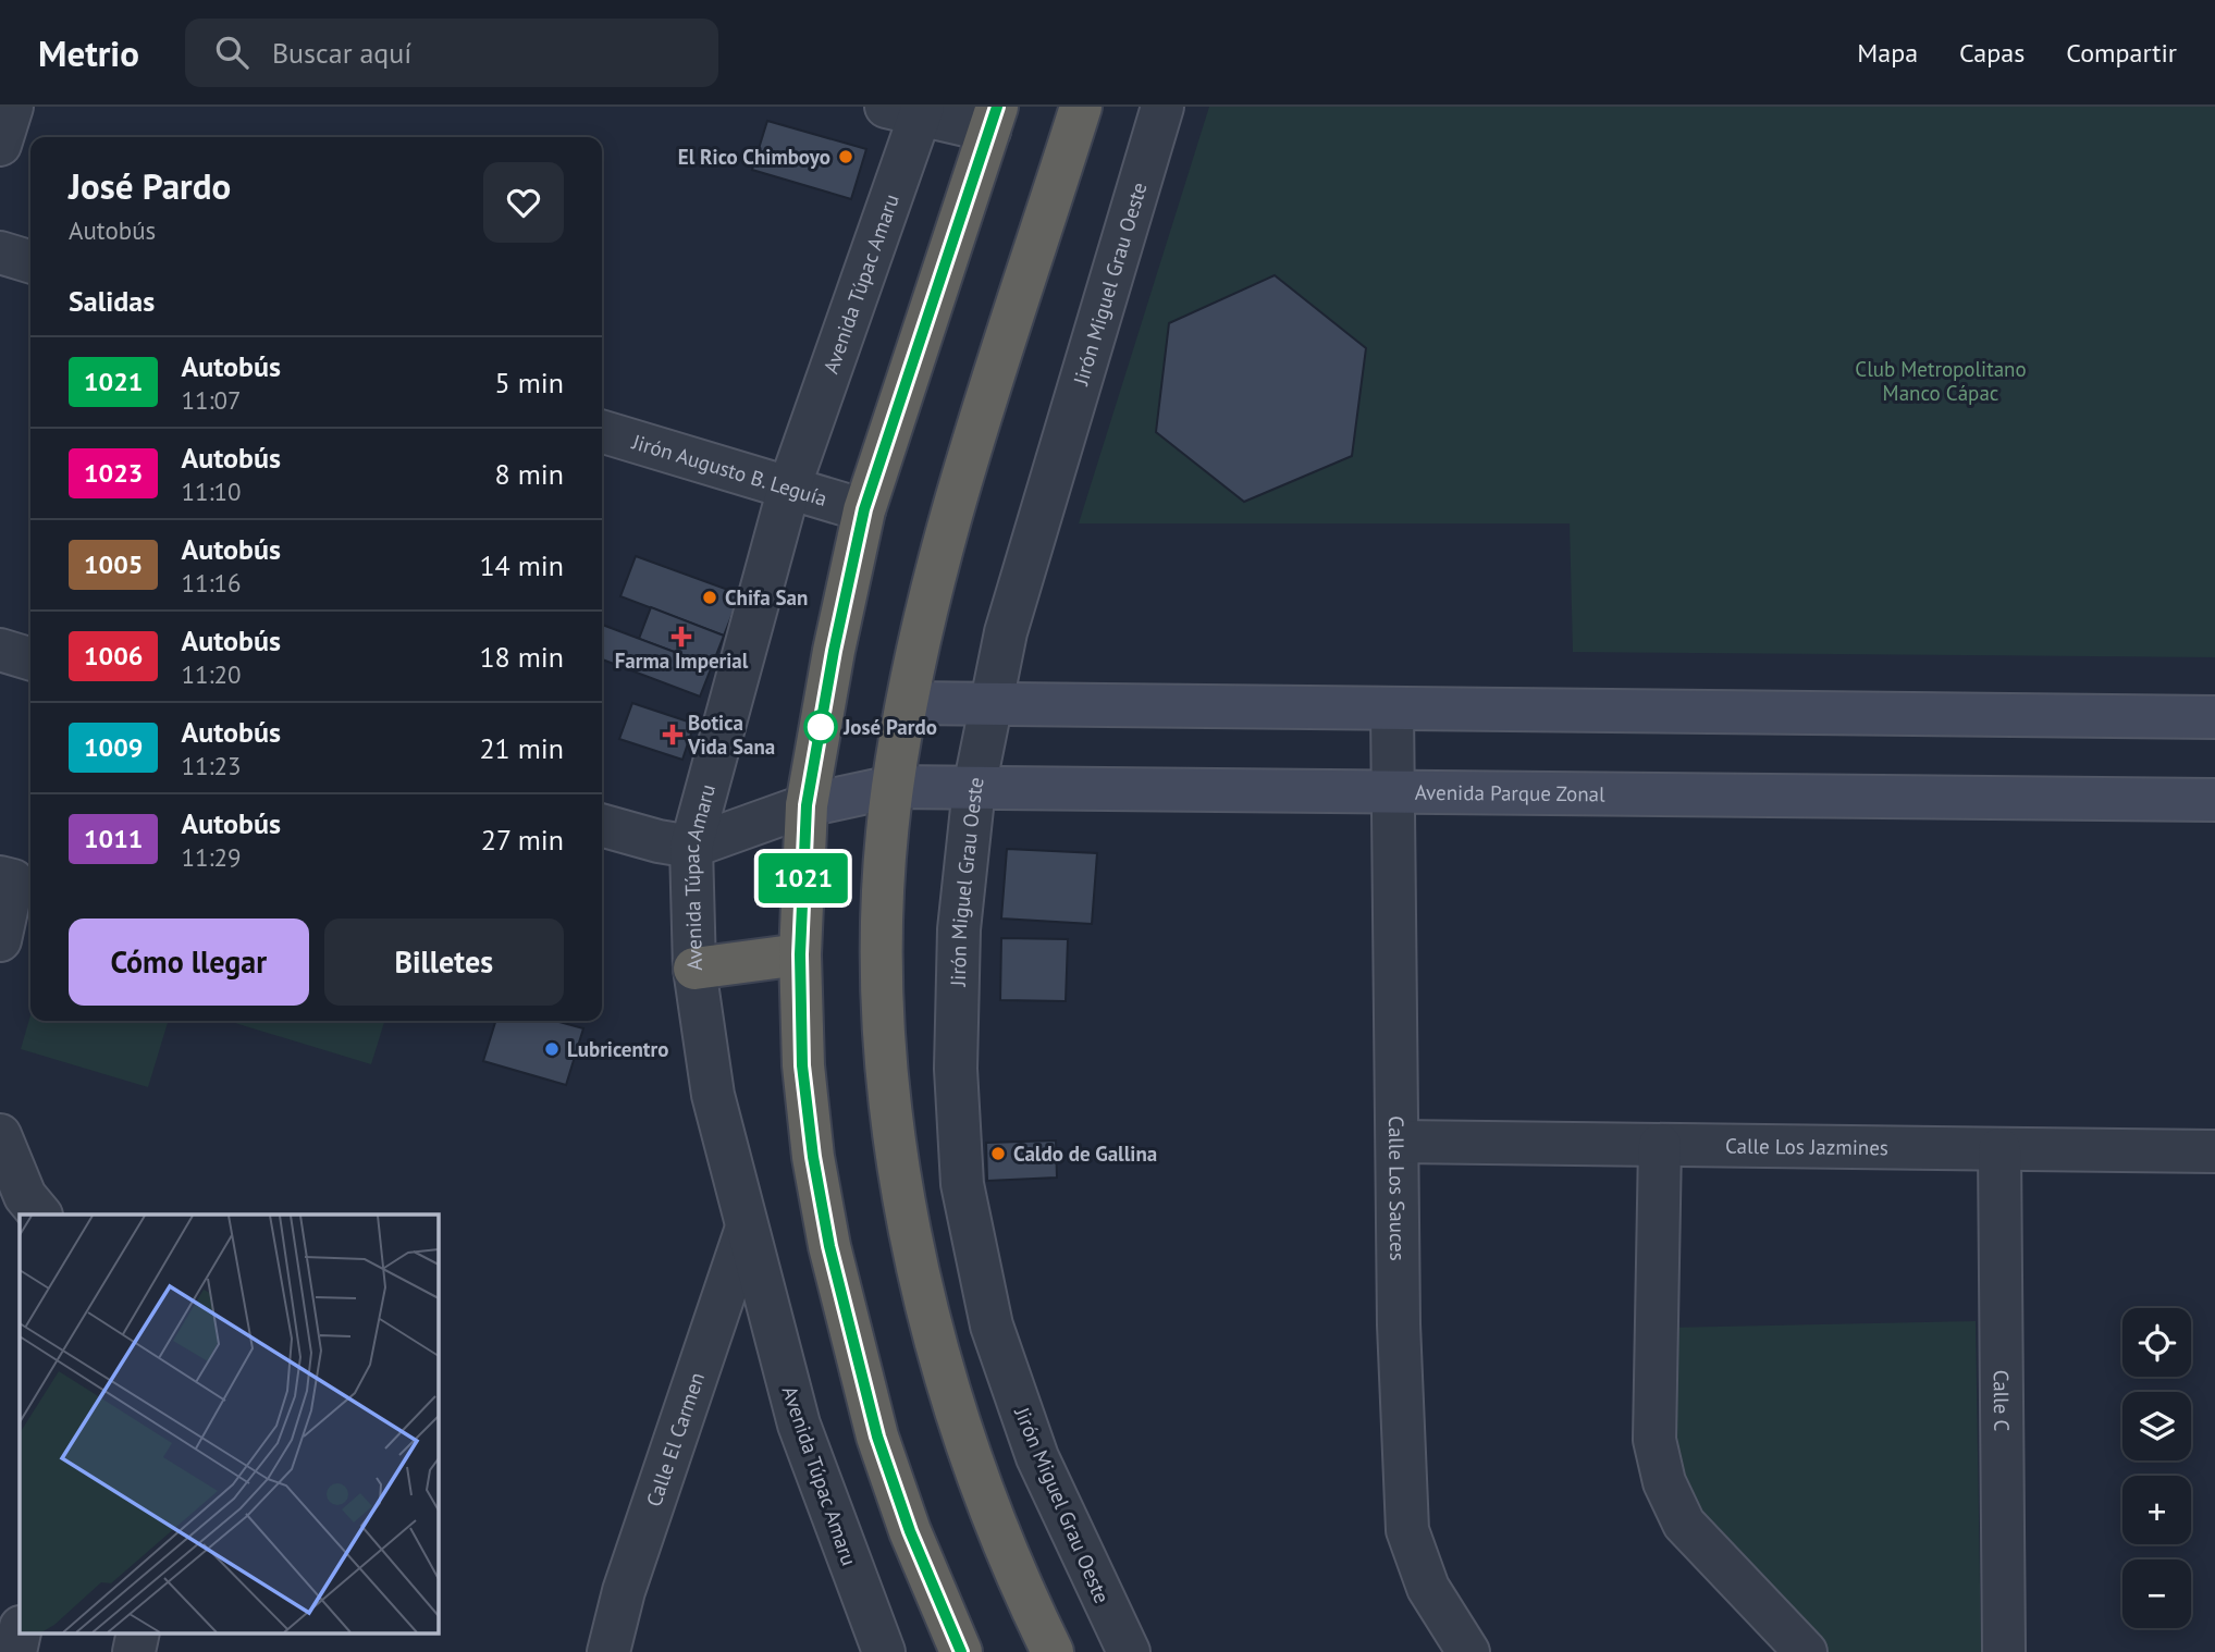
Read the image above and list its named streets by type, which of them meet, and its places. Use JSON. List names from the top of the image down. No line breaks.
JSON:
{"streets":{"main road":["Avenida Parque Zonal"],"street":["Avenida Túpac Amaru","Jirón Miguel Grau Oeste","Jirón Augusto B. Leguía","Calle Los Jazmines","Calle Los Sauces","Calle C","Calle El Carmen"]},"crossings":[["Avenida Túpac Amaru","Jirón Augusto B. Leguía"],["Avenida Túpac Amaru","Calle El Carmen"],["Jirón Miguel Grau Oeste","Avenida Parque Zonal"],["Avenida Parque Zonal","Calle Los Sauces"],["Calle Los Jazmines","Calle Los Sauces"],["Calle Los Jazmines","Calle C"]],"parks":["Club Metropolitano Manco Cápac"],"places":{"other":["El Rico Chimboyo","Chifa San","José Pardo","Lubricentro","Caldo de Gallina"],"health":["Farma Imperial","Botica Vida Sana"]},"lines":["bus line 1021"],"page":{"header":"Metrio","search":"Buscar aquí","nav":["Mapa","Capas","Compartir"],"on_map":"1021","heading":[["José Pardo","Autobús"],"Salidas"],"list":[{"mark":"1021","name":"Autobús","note":"11:07","value":"5 min"},{"mark":"1023","name":"Autobús","note":"11:10","value":"8 min"},{"mark":"1005","name":"Autobús","note":"11:16","value":"14 min"},{"mark":"1006","name":"Autobús","note":"11:20","value":"18 min"},{"mark":"1009","name":"Autobús","note":"11:23","value":"21 min"},{"mark":"1011","name":"Autobús","note":"11:29","value":"27 min"}],"buttons":["Cómo llegar","Billetes"],"map_buttons":["+","−"]}}
